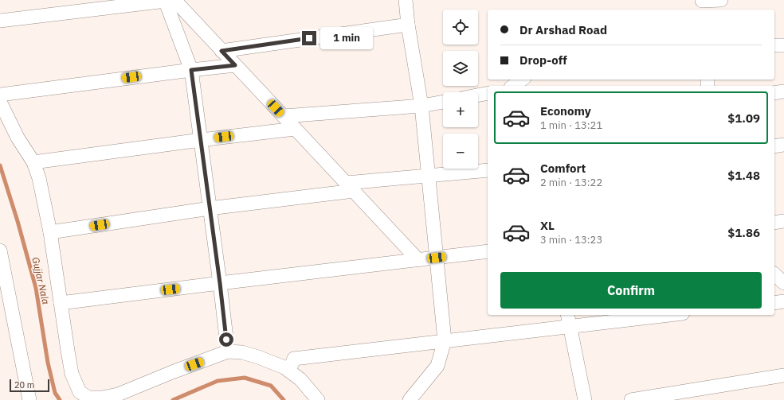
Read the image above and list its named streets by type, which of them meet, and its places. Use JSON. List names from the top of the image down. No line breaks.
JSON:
{"water":["Gujjar Nala"],"scale_bar":"20 m","page":{"map_buttons":["+","−"],"banner":["Dr Arshad Road","Drop-off"],"bubble":"1 min","list":[{"name":"Economy","note":"1 min · 13:21","value":"$1.09"},{"name":"Comfort","note":"2 min · 13:22","value":"$1.48"},{"name":"XL","note":"3 min · 13:23","value":"$1.86"}],"buttons":"Confirm","scale":"20 m"}}
